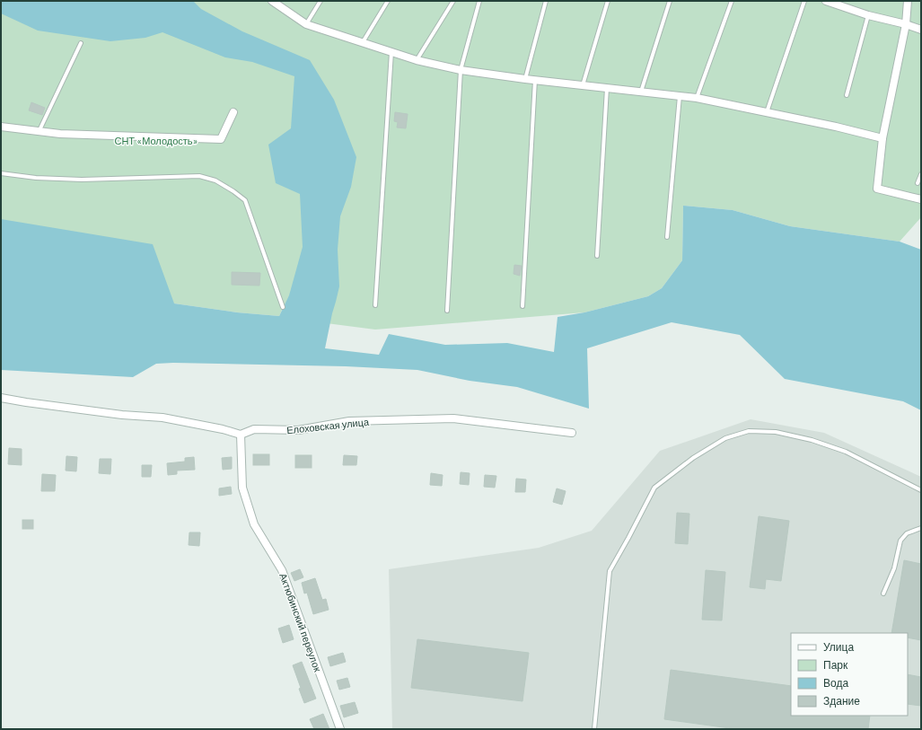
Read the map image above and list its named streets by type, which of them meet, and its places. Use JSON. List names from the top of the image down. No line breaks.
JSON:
{"streets":{"street":["Елоховская улица","Актюбинский переулок"]},"crossings":[["Елоховская улица","Актюбинский переулок"]],"parks":["СНТ «Молодость»"],"legend":["Улица","Парк","Вода","Здание"]}
